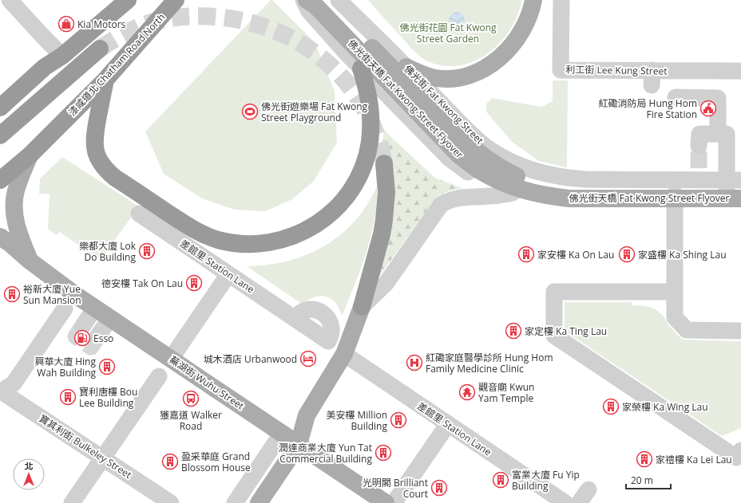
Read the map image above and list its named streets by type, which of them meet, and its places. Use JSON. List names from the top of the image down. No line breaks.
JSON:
{"streets":{"highway":["漆咸道北 Chatham Road North"],"main road":["佛光街天橋 Fat Kwong Street Flyover","蕪湖街 Wuhu Street"],"street":["利工街 Lee Kung Street","佛光街 Fat Kwong Street","差館里 Station Lane","寶其利街 Bulkeley Street"]},"parks":["佛光街花園 Fat Kwong Street Garden"],"places":{"shop":["Kia Motors"],"public building":["紅磡消防局 Hung Hom Fire Station"],"sports":["佛光街遊樂場 Fat Kwong Street Playground"],"building":["樂都大廈 Lok Do Building","家安樓 Ka On Lau","家盛樓 Ka Shing Lau","德安樓 Tak On Lau","裕新大廈 Yue Sun Mansion","家定樓 Ka Ting Lau","興華大廈 Hing Wah Building","寶利唐樓 Bou Lee Building","家榮樓 Ka Wing Lau","美安樓 Million Building","潤達商業大廈 Yun Tat Commercial Building","家禮樓 Ka Lei Lau","盈采華庭 Grand Blossom House","富業大廈 Fu Yip Building","光明閣 Brilliant Court"],"fuel station":["Esso"],"hotel":["城木酒店 Urbanwood"],"hospital":["紅磡家庭醫學診所 Hung Hom Family Medicine Clinic"],"temple":["觀音廟 Kwun Yam Temple"],"bus stop":["獲嘉道 Walker Road"]},"scale_bar":"20 m","north":"top"}
